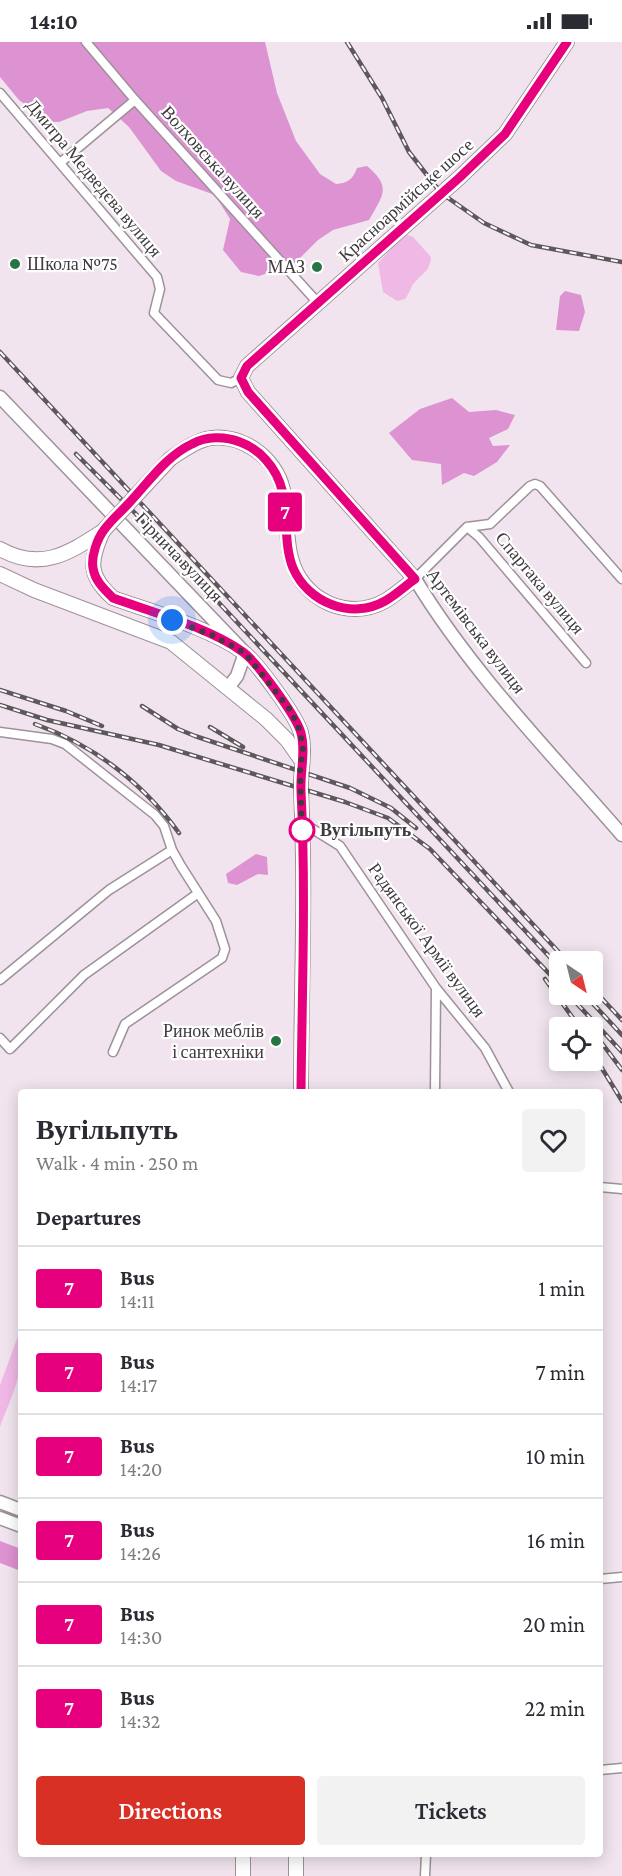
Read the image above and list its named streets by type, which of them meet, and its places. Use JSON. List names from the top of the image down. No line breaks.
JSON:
{"streets":{"main road":["Красноармійське шосе","Гірнича вулиця","Артемівська вулиця"],"street":["Волховська вулиця","Дмитра Медведєва вулиця","Спартака вулиця","Радянської Армії вулиця"]},"crossings":[["Волховська вулиця","Красноармійське шосе"],["Дмитра Медведєва вулиця","Красноармійське шосе"],["Дмитра Медведєва вулиця","Артемівська вулиця"],["Красноармійське шосе","Артемівська вулиця"],["Гірнича вулиця","Радянської Армії вулиця"],["Спартака вулиця","Артемівська вулиця"]],"places":["Школа №75","МАЗ","Вугільпуть","Ринок меблів і сантехніки"],"lines":["bus line 7"],"north":"bottom right","page":{"status":"14:10","on_map":"7","heading":[["Вугільпуть","Walk · 4 min · 250 m"],"Departures"],"list":[{"mark":"7","name":"Bus","note":"14:11","value":"1 min"},{"mark":"7","name":"Bus","note":"14:17","value":"7 min"},{"mark":"7","name":"Bus","note":"14:20","value":"10 min"},{"mark":"7","name":"Bus","note":"14:26","value":"16 min"},{"mark":"7","name":"Bus","note":"14:30","value":"20 min"},{"mark":"7","name":"Bus","note":"14:32","value":"22 min"}],"buttons":["Directions","Tickets"]}}
